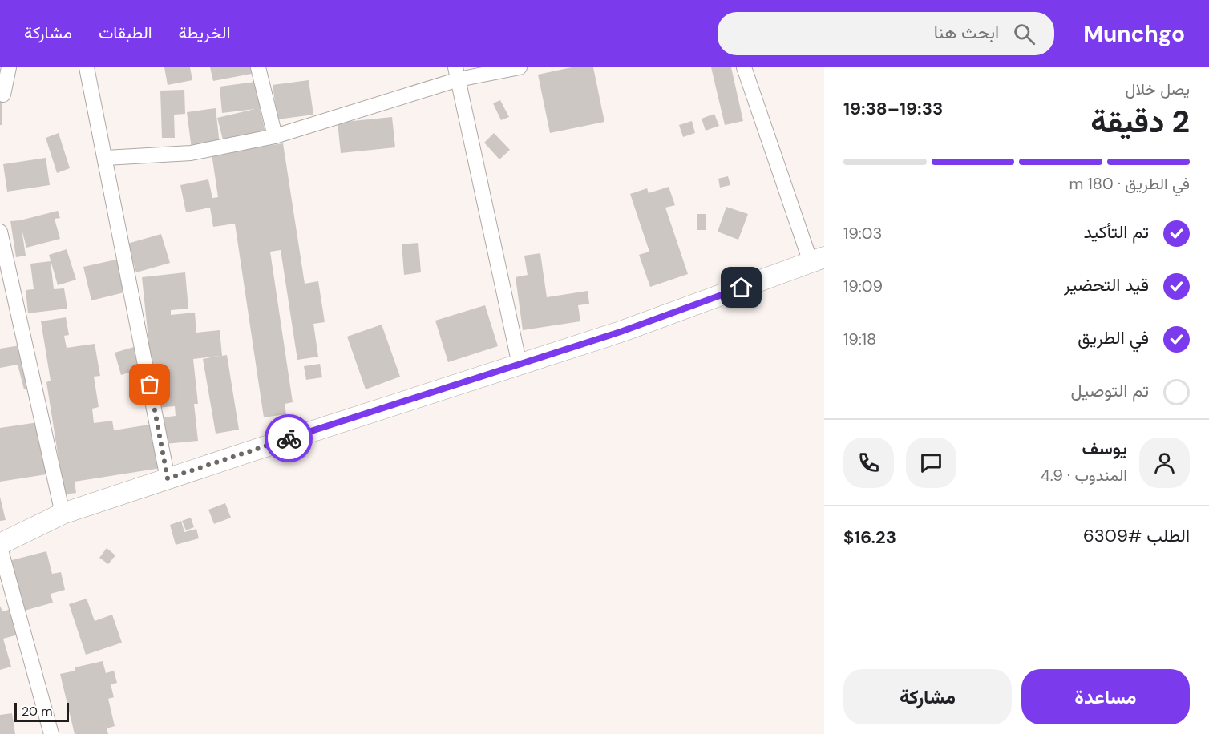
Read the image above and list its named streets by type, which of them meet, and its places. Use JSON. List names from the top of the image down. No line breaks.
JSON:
{"scale_bar":"20 m","page":{"header":"Munchgo","search":"ابحث هنا","nav":["الخريطة","الطبقات","مشاركة"],"heading":["2 دقيقة","يصل خلال","19:33–19:38"],"panel":["يوسف","المندوب · 4.9","الطلب #6309","$16.23"],"bar":"في الطريق · 180 m","list":[["تم التأكيد","19:03"],["قيد التحضير","19:09"],["في الطريق","19:18"],"تم التوصيل"],"buttons":["مساعدة","مشاركة"],"scale":"20 m"}}
